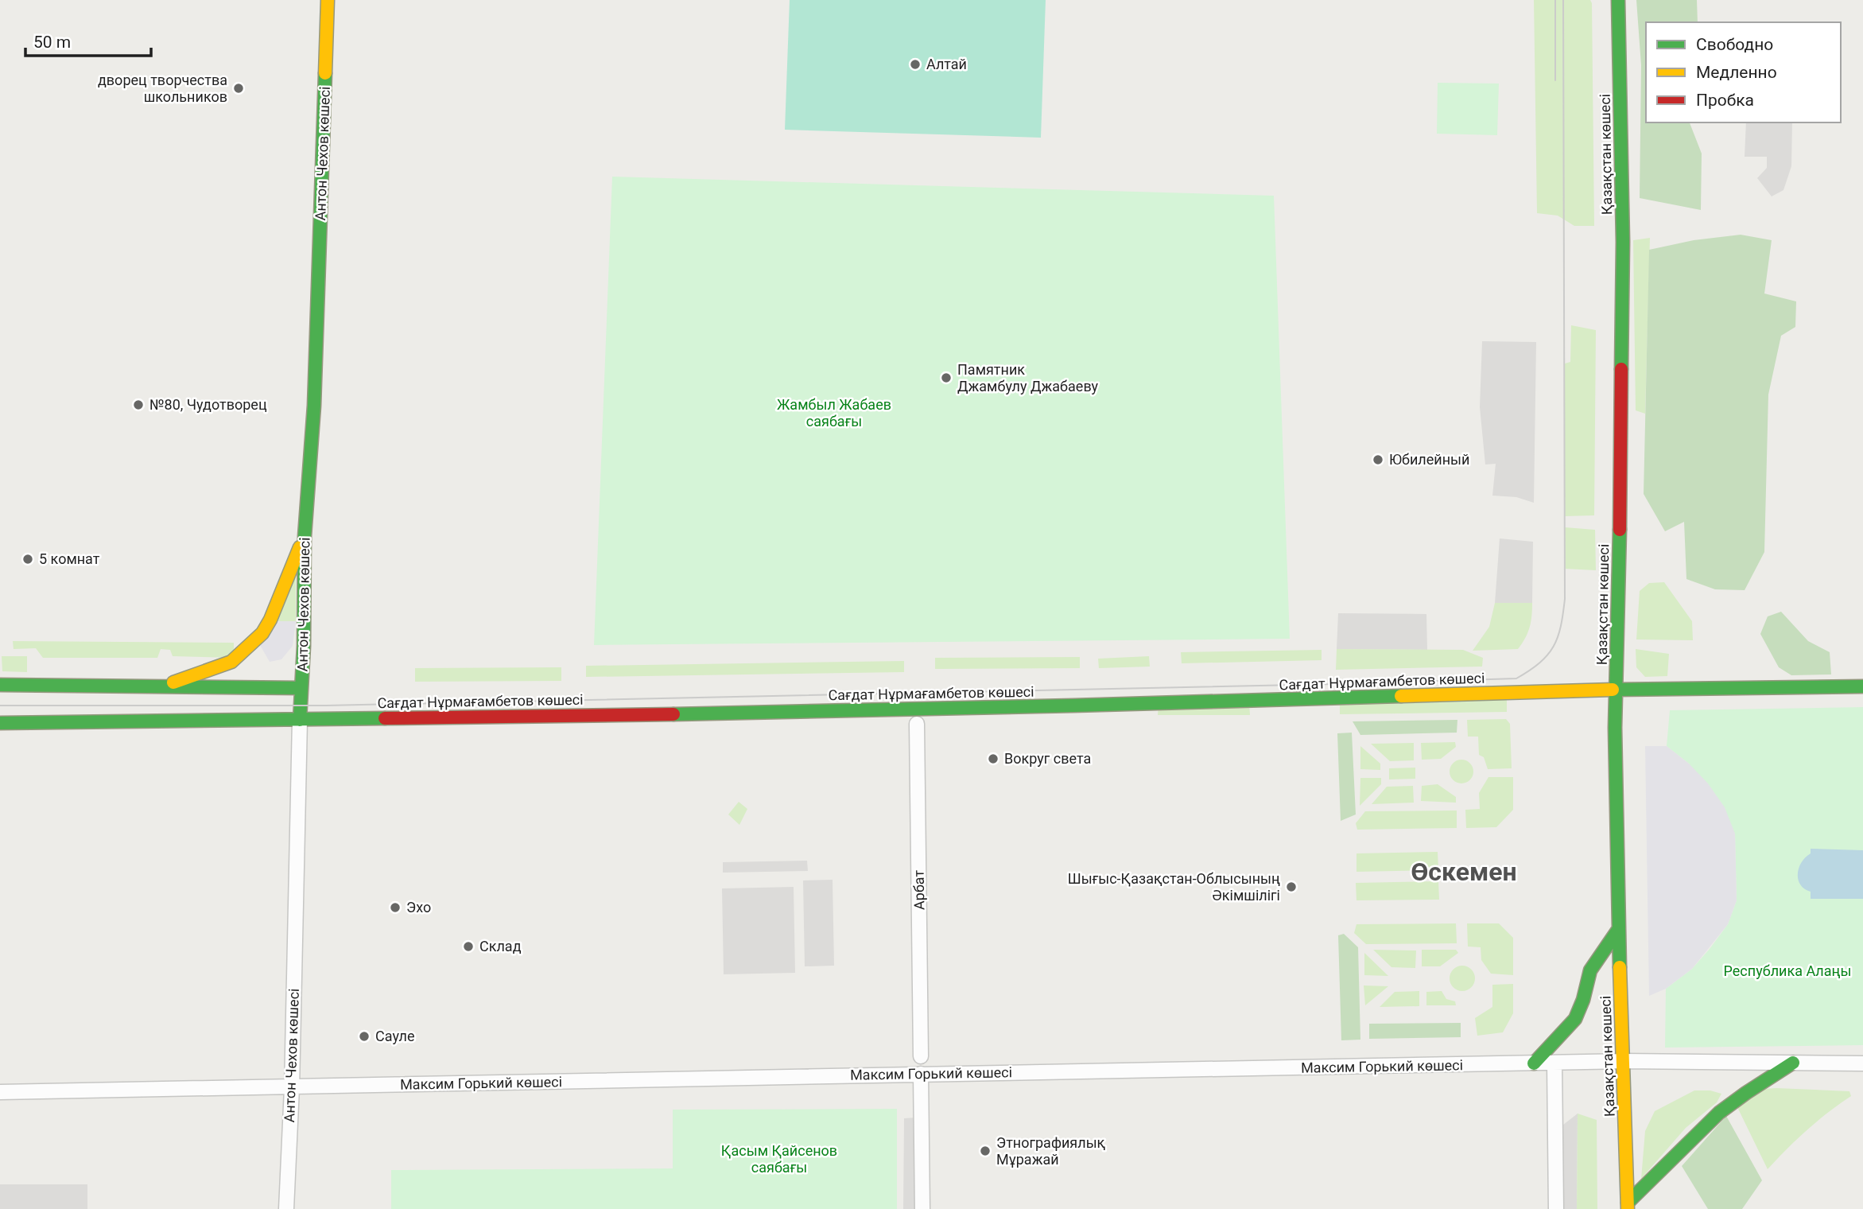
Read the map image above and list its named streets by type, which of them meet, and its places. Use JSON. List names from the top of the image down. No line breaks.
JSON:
{"streets":{"main road":["Антон Чехов көшесі","Қазақстан көшесі","Сағдат Нұрмағамбетов көшесі"],"street":["Арбат","Максим Горький көшесі"]},"crossings":[["Антон Чехов көшесі","Сағдат Нұрмағамбетов көшесі"],["Антон Чехов көшесі","Максим Горький көшесі"],["Қазақстан көшесі","Сағдат Нұрмағамбетов көшесі"],["Қазақстан көшесі","Максим Горький көшесі"]],"districts":["Өскемен"],"parks":["Жамбыл Жабаев саябағы","Республика Алаңы","Қасым Қайсенов саябағы"],"places":["Алтай","дворец творчества школьников","Памятник Джамбулу Джабаеву","№80, Чудотворец","Юбилейный","5 комнат","Вокруг света","Шығыс-Қазақстан-Облысының Әкімшілігі","Эхо","Склад","Сауле","Этнографиялық Мұражай"],"legend":["Свободно","Медленно","Пробка"],"scale_bar":"50 m"}
